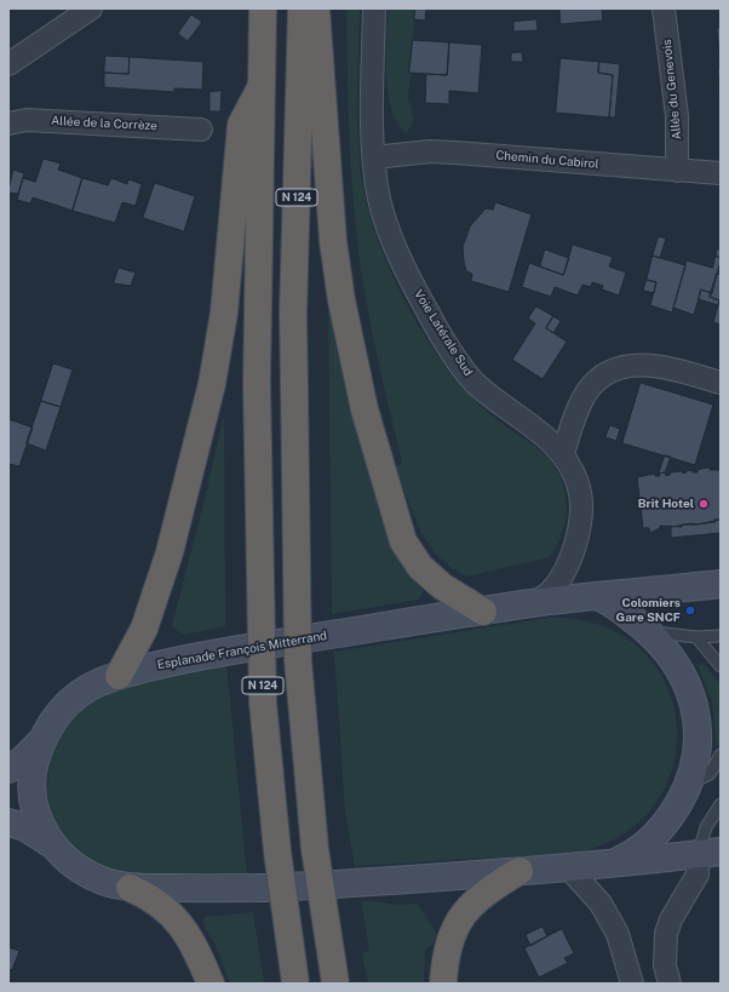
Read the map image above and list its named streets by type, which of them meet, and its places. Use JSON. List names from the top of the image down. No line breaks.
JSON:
{"streets":{"highway":["N 124"],"main road":["Esplanade François Mitterrand"],"street":["Allée du Genevois","Allée de la Corrèze","Chemin du Cabirol","Voie Latérale Sud"]},"crossings":[["Allée du Genevois","Chemin du Cabirol"],["Chemin du Cabirol","Voie Latérale Sud"],["Voie Latérale Sud","Esplanade François Mitterrand"]],"places":["Brit Hotel","Colomiers Gare SNCF"]}
